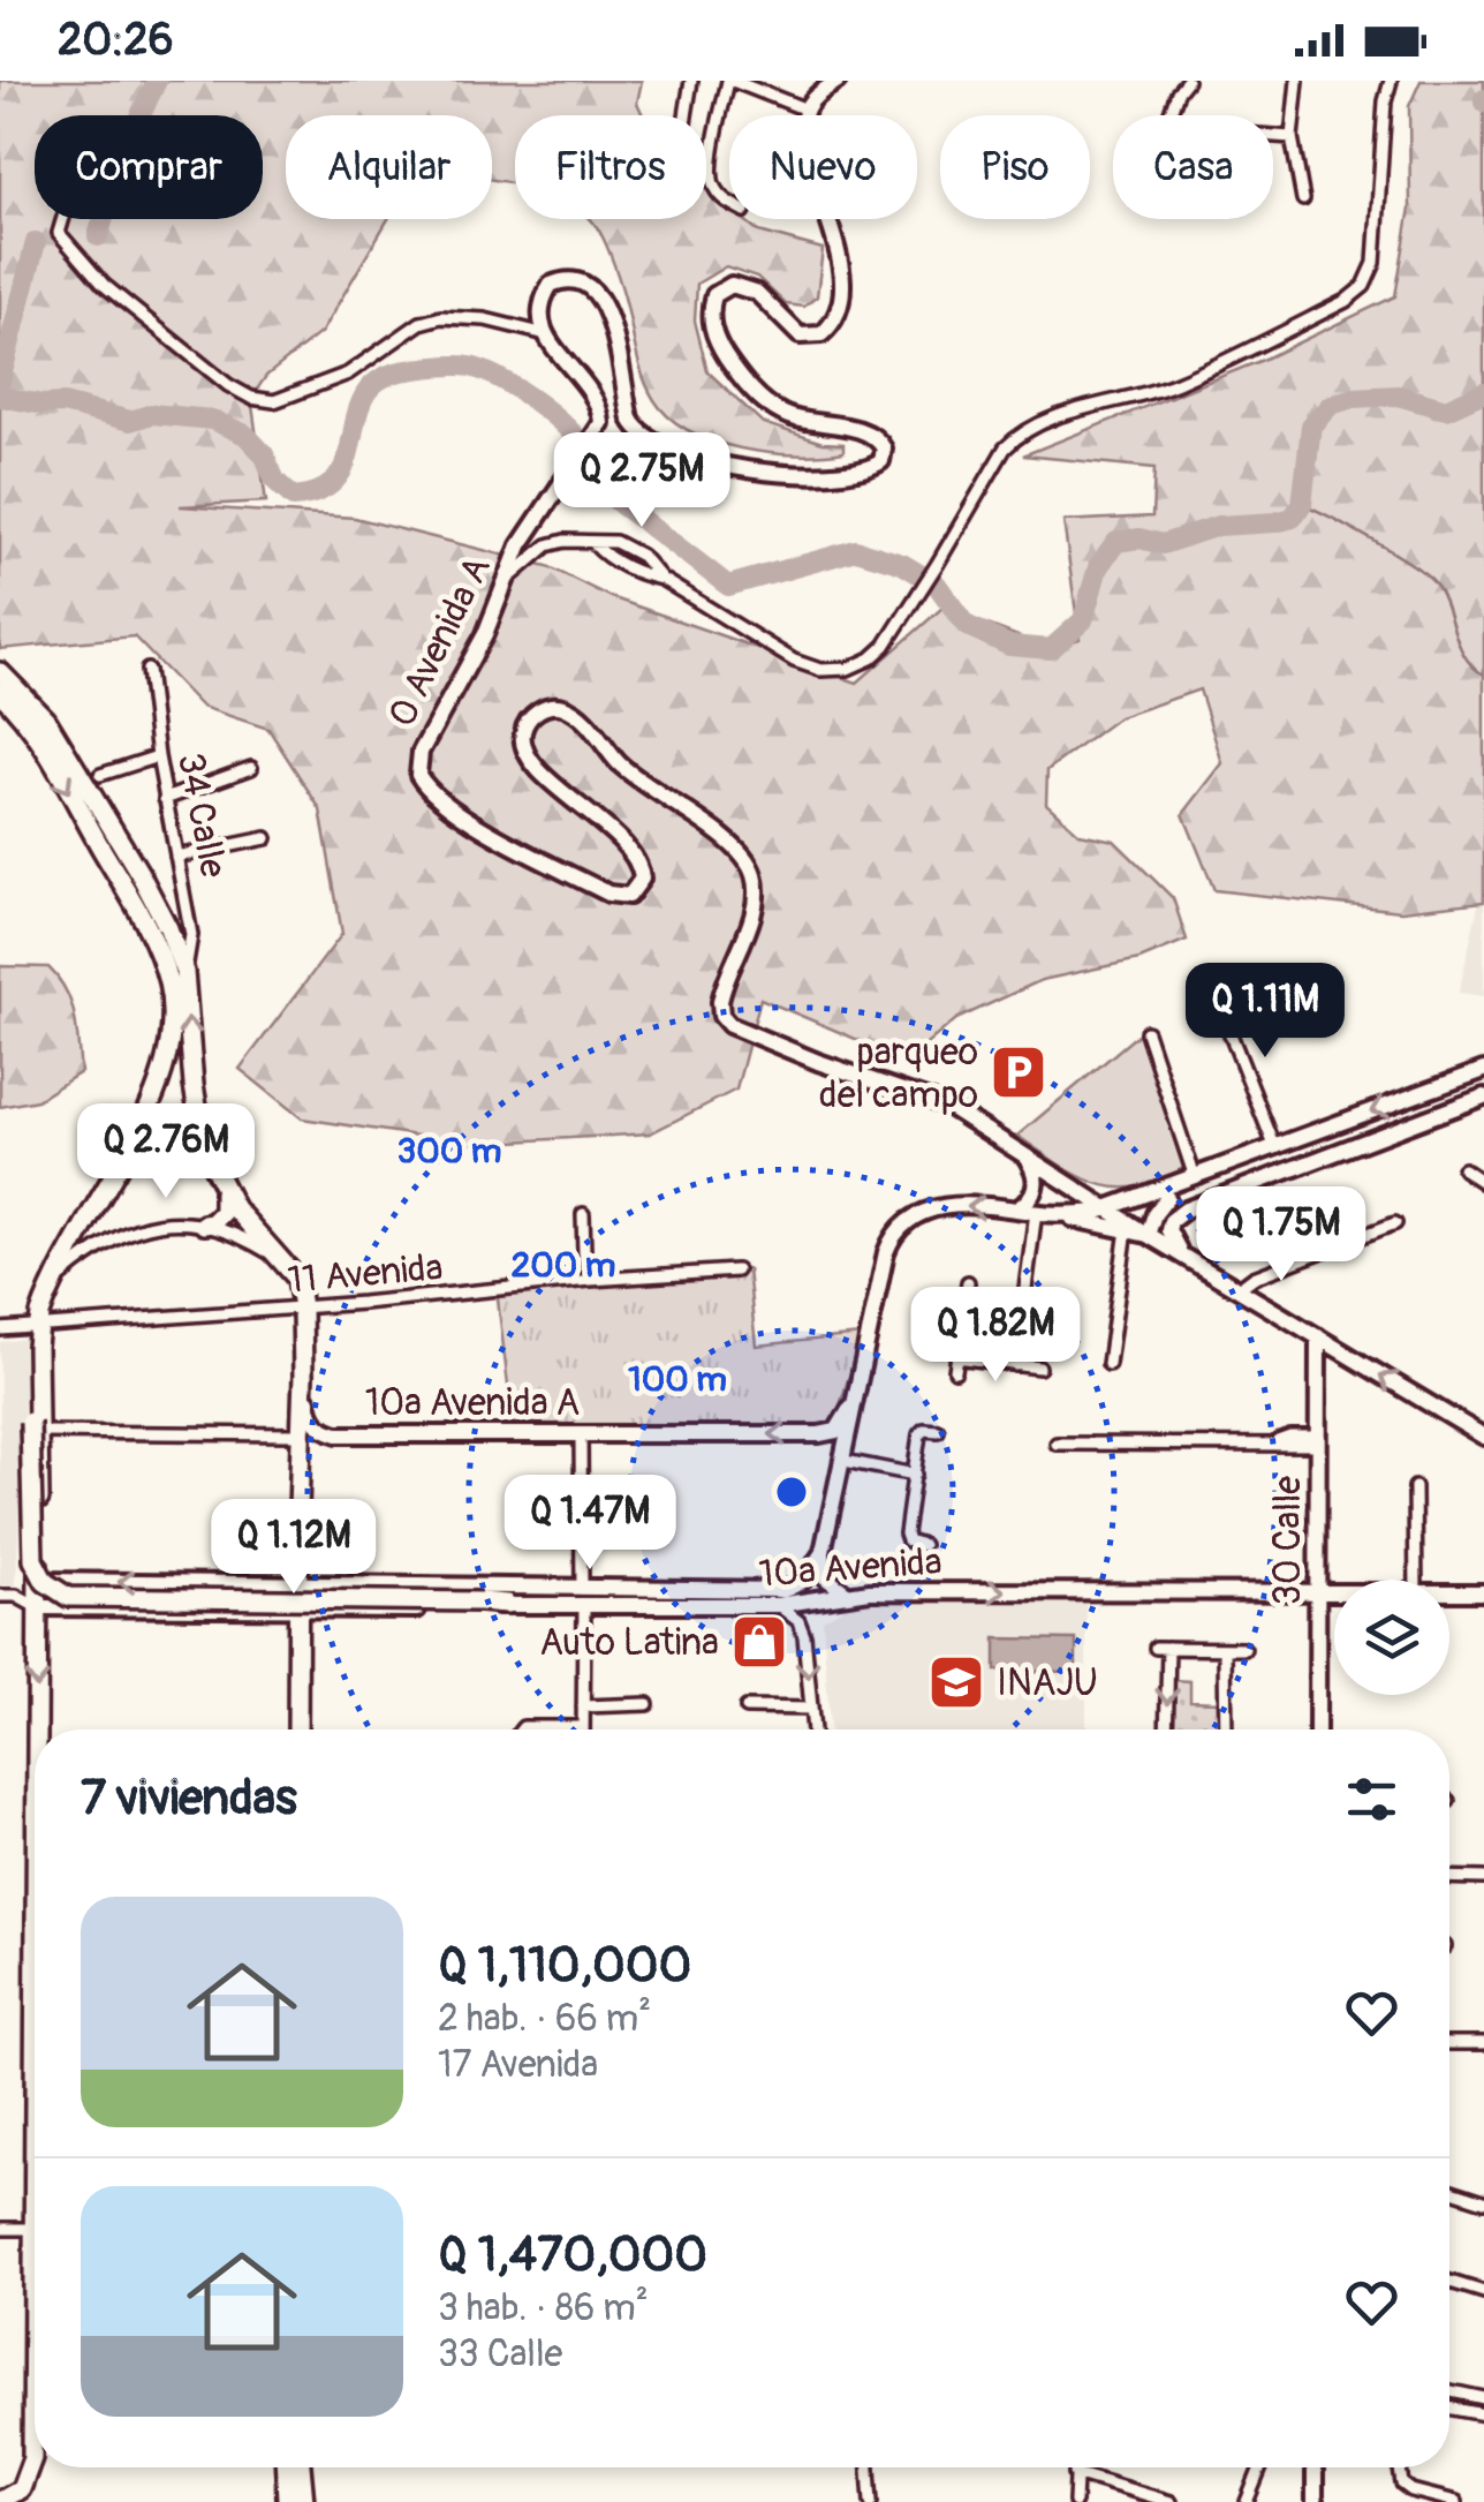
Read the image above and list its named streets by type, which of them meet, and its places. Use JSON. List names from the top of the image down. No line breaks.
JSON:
{"streets":{"street":["0 Avenida A","34 Calle","11 Avenida","10a Avenida A","30 Calle","10a Avenida"]},"crossings":[["30 Calle","10a Avenida"]],"one_way":["10a Avenida A"],"places":{"parking":["parqueo del campo"],"shop":["Auto Latina"],"school or university":["INAJU"]},"page":{"status":"20:26","chip":["Comprar","Alquilar","Filtros","Nuevo","Piso","Casa"],"price":["Q 2.75M","Q 1.11M","Q 2.76M","Q 1.75M","Q 1.82M","Q 1.47M","Q 1.12M"],"heading":"7 viviendas","list":[{"name":"Q 1,110,000","note":"2 hab. · 66 m² · 17 Avenida"},{"name":"Q 1,470,000","note":"3 hab. · 86 m² · 33 Calle"}]},"rings":["300 m","200 m","100 m"]}
